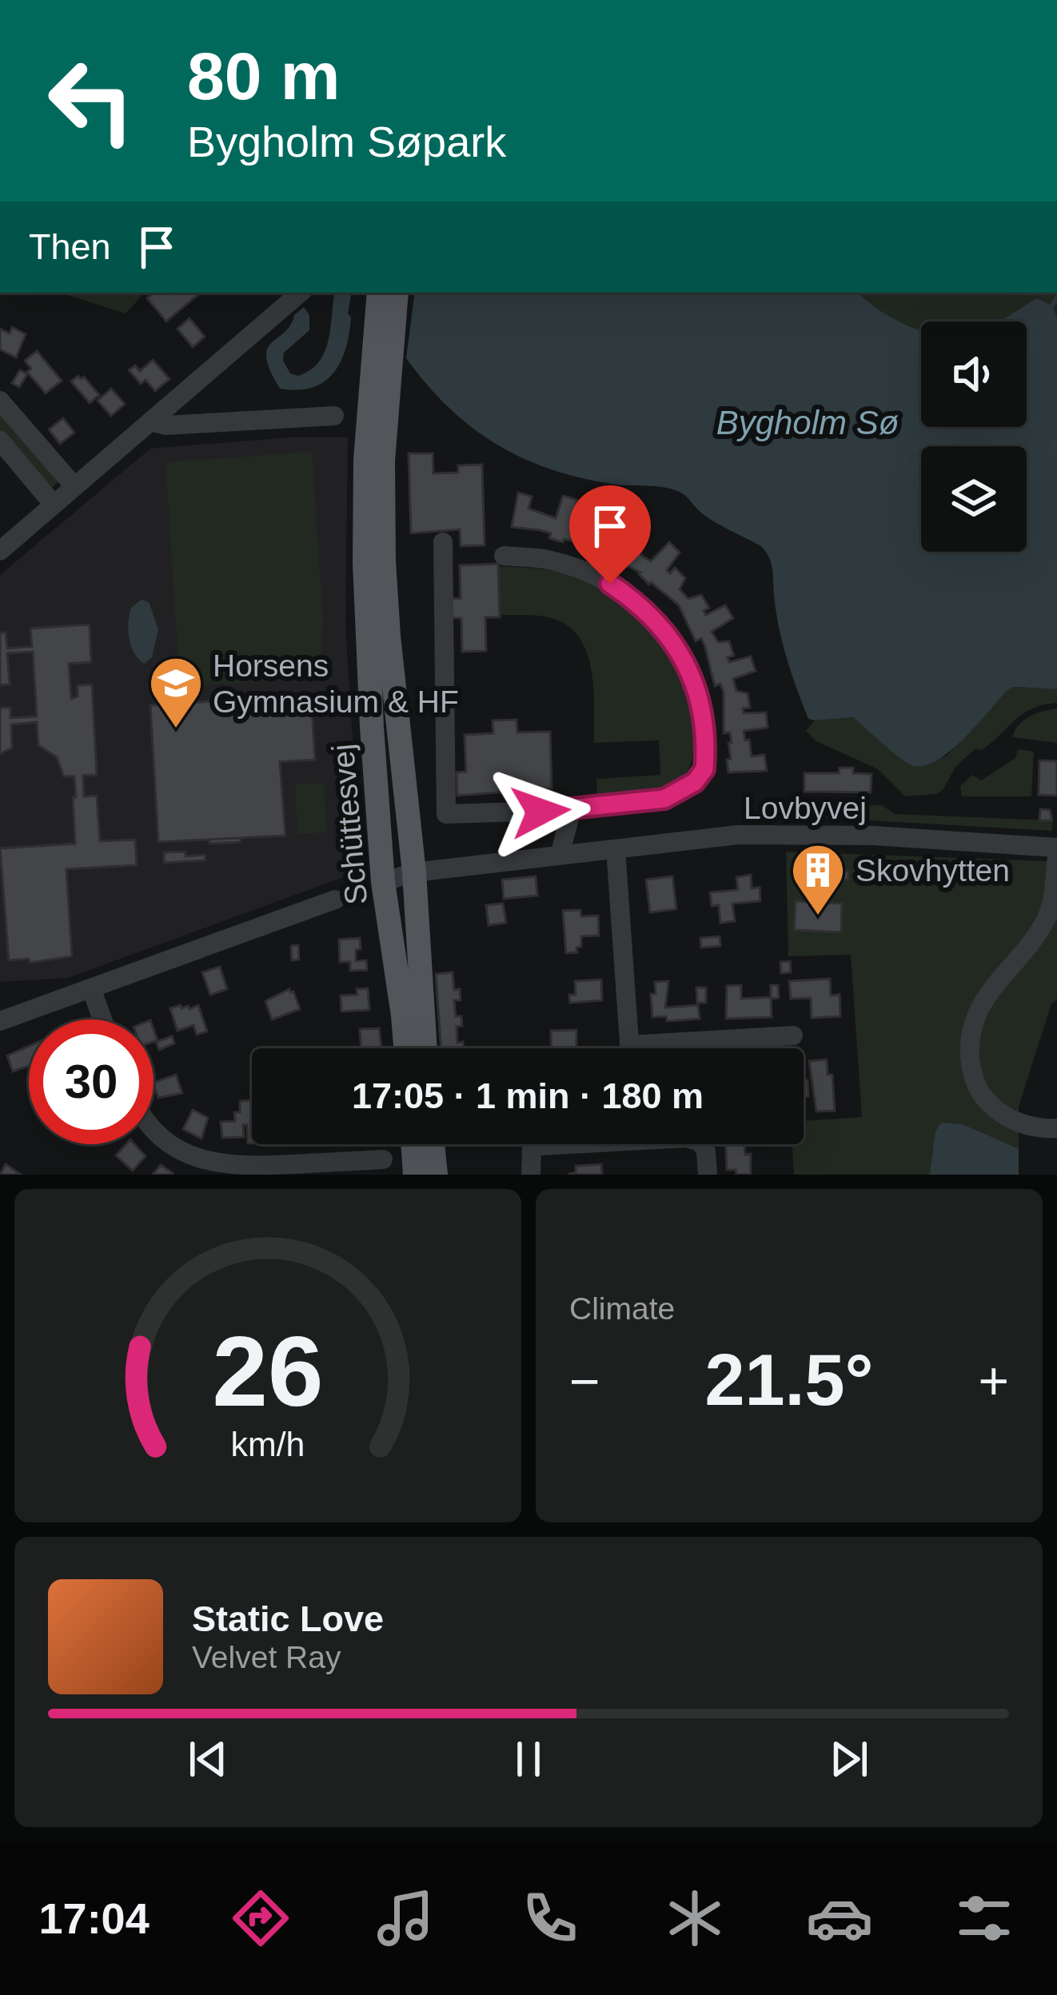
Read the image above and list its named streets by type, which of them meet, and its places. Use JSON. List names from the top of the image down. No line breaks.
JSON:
{"streets":{"main road":["Schüttesvej"],"street":["Lovbyvej"]},"crossings":[["Lovbyvej","Schüttesvej"]],"water":["Bygholm Sø"],"places":{"school or university":["Horsens Gymnasium & HF"],"building":["Skovhytten"]},"page":{"turn":["80 m","Bygholm Søpark"],"then":"Then","limit":"30","trip":"17:05 · 1 min · 180 m","tile":"Climate","heat":["−","21.5°","+"],"song":["Static Love","Velvet Ray"],"tabs":"17:04","gauge":["26","km/h"]}}
